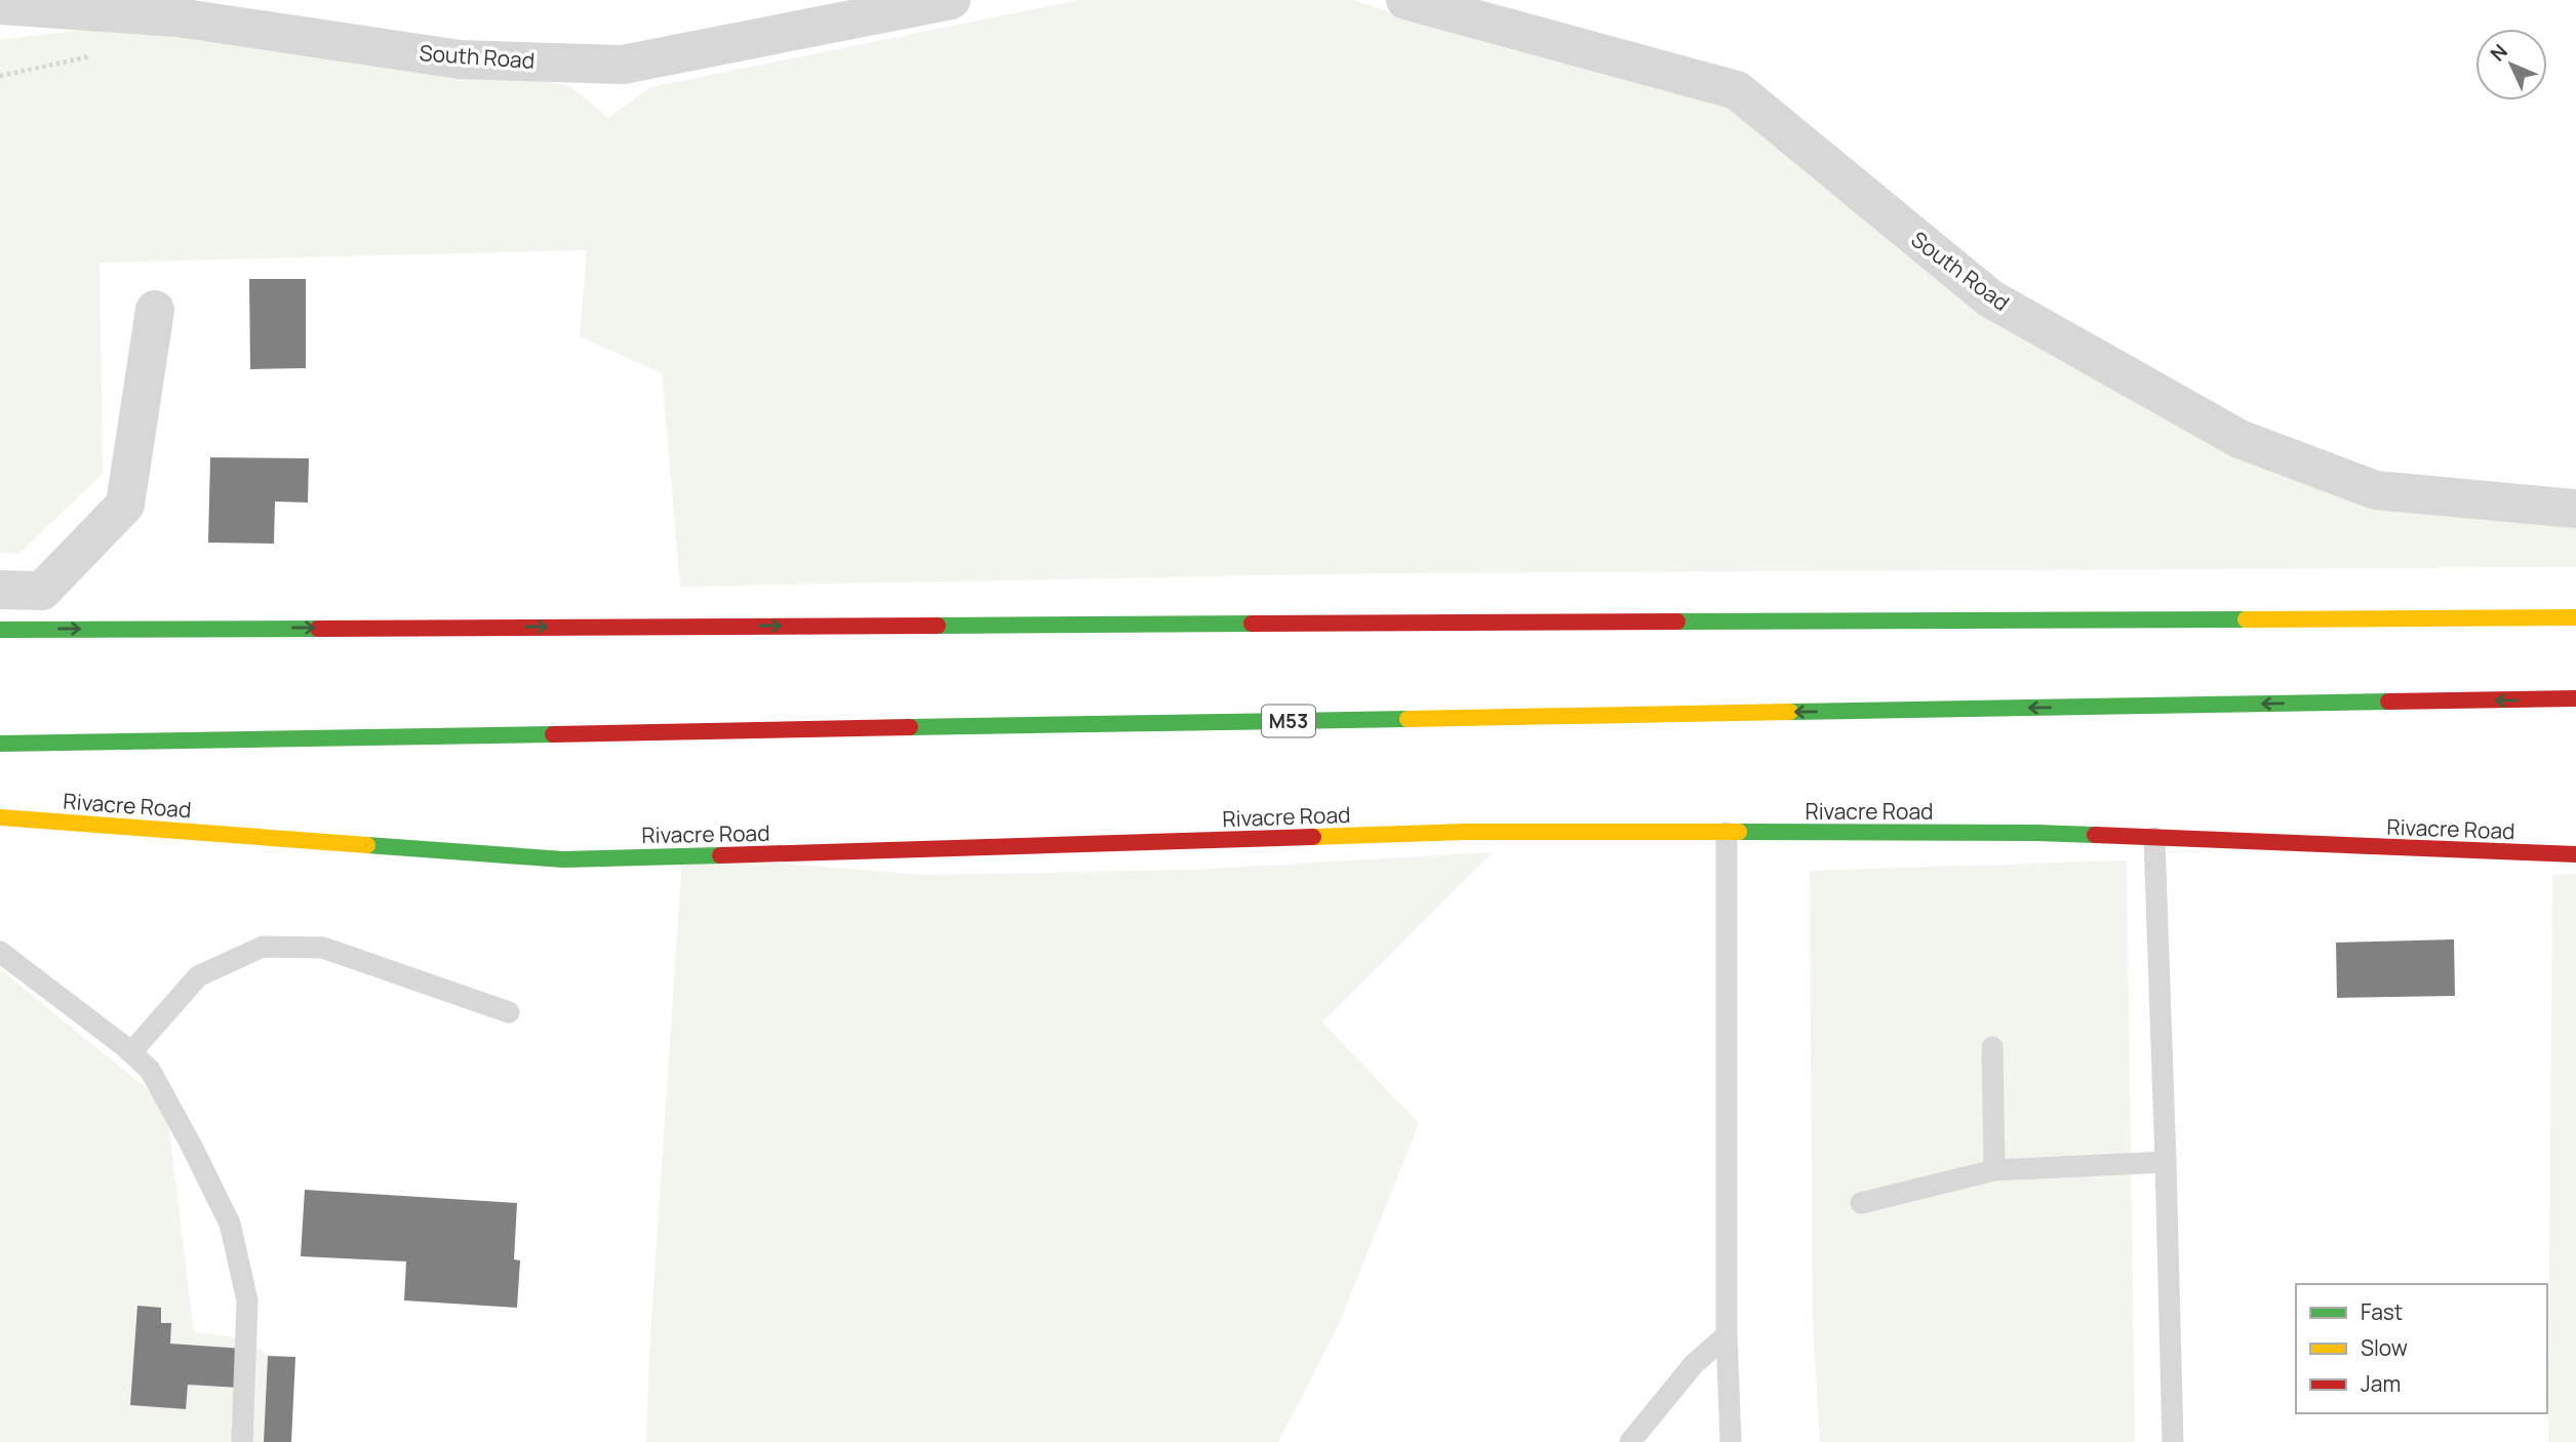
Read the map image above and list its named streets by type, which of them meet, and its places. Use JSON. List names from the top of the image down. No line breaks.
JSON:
{"streets":{"main road":["M53","Rivacre Road"],"street":["South Road"]},"legend":["Fast","Slow","Jam"],"north":"top left"}
